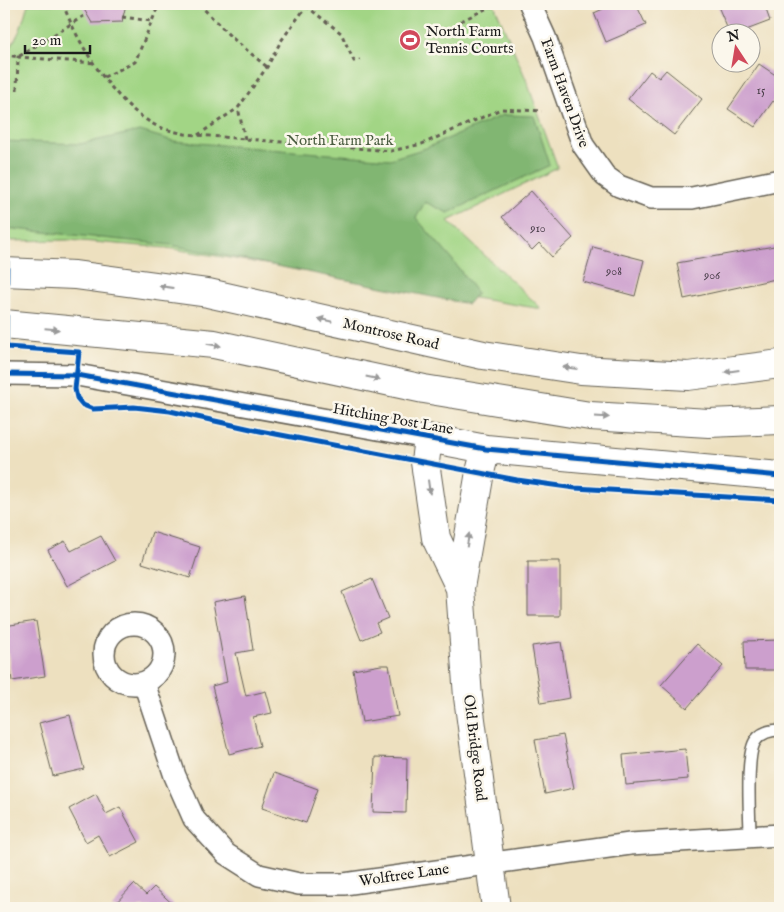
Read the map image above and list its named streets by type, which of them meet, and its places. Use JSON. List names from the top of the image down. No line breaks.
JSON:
{"streets":{"main road":["Montrose Road","Hitching Post Lane","Old Bridge Road"],"street":["Farm Haven Drive","Wolftree Lane"]},"crossings":[["Hitching Post Lane","Old Bridge Road"],["Old Bridge Road","Wolftree Lane"]],"parks":["North Farm Park"],"places":{"sports":["North Farm Tennis Courts"]},"house_numbers":["15","910","908","906"],"scale_bar":"20 m","north":"top"}
